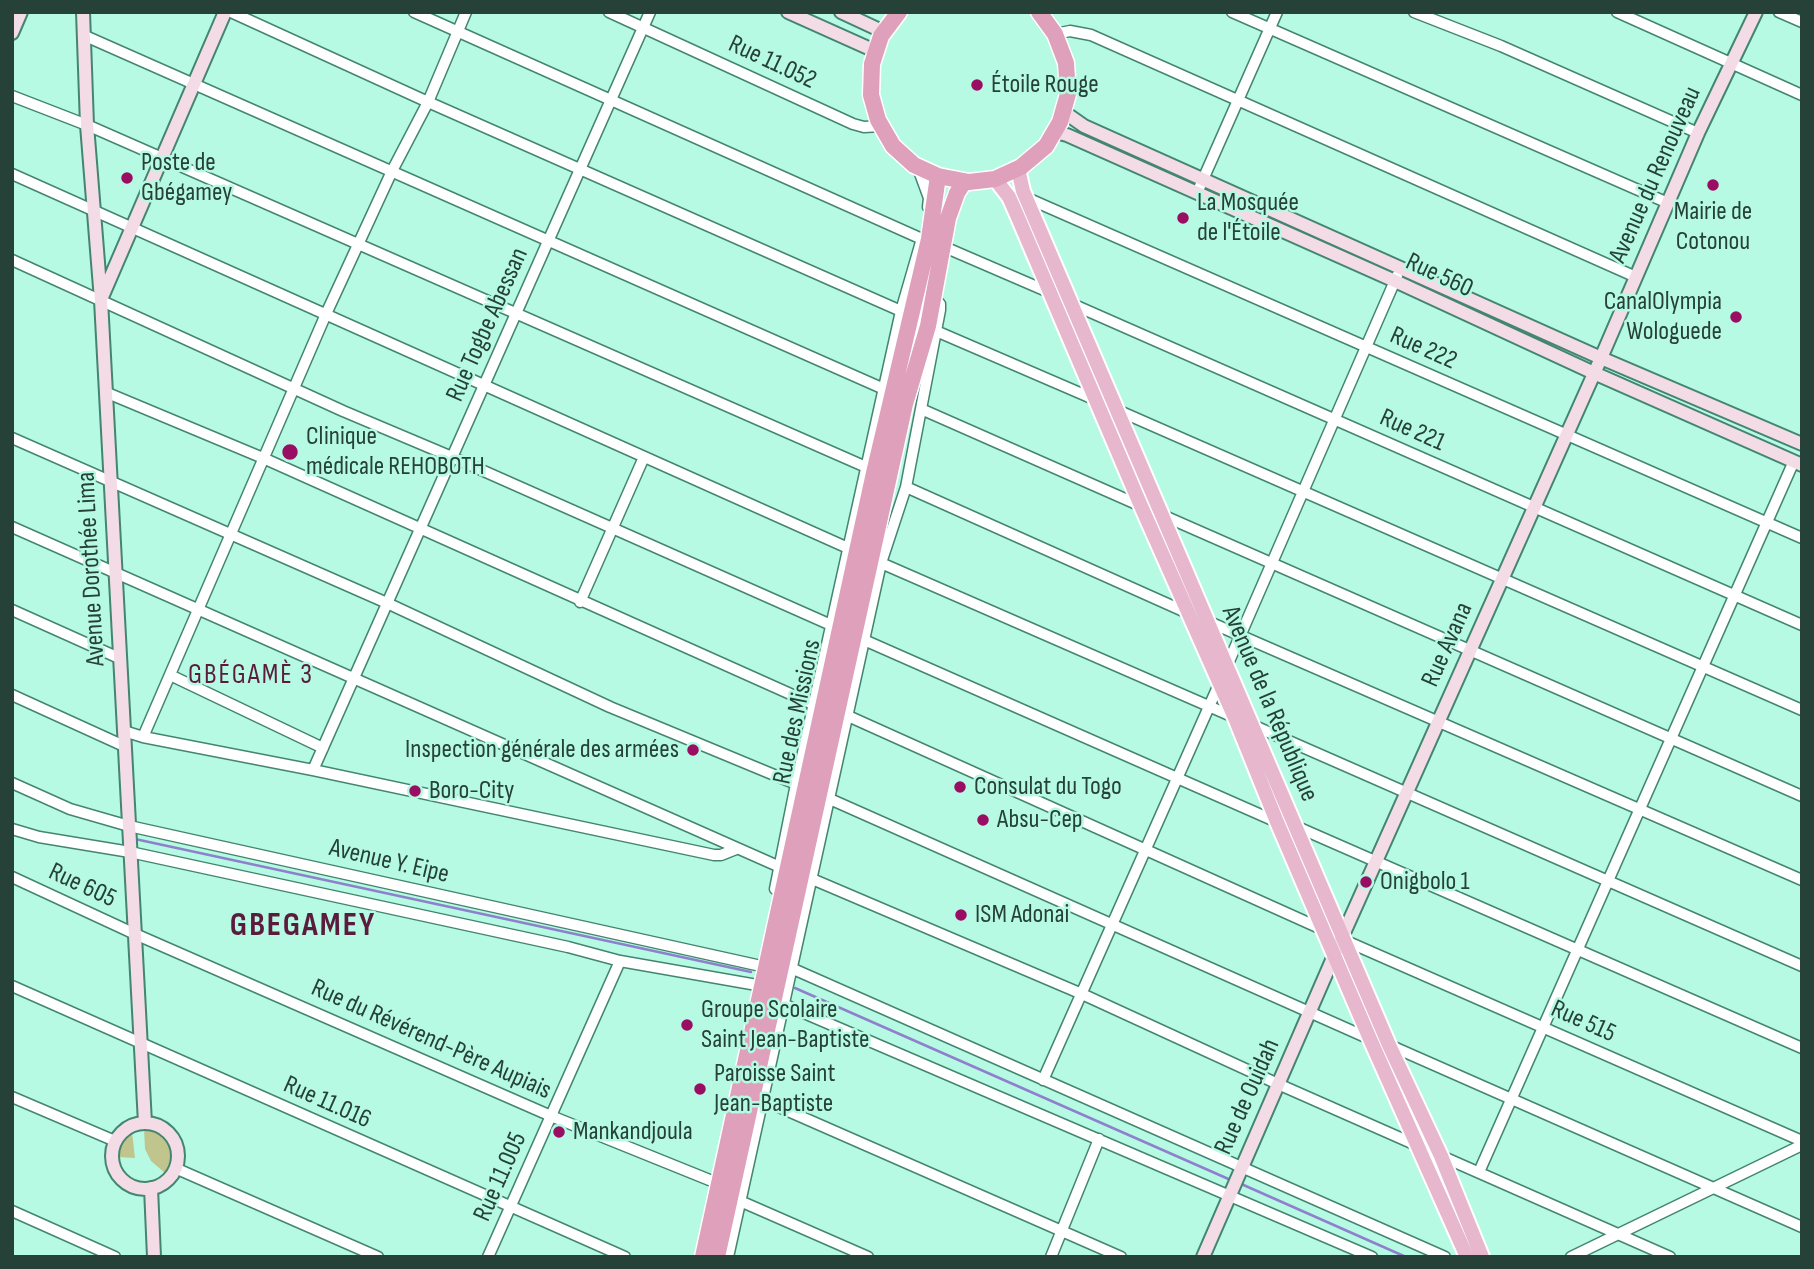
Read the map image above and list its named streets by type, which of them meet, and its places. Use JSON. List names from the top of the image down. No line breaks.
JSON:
{"streets":{"highway":["Rue des Missions"],"main road":["Avenue du Renouveau","Rue 560","Avenue Dorothée Lima","Rue Avana","Avenue de la République","Rue de Ouidah"],"street":["Rue 11.052","Rue Togbe Abessan","Rue 222","Rue 221","Avenue Y. Eipe","Rue 605","Rue 515","Rue du Révérend-Père Aupiais","Rue 11.016","Rue 11.005"]},"crossings":[["Rue 11.052","Rue Togbe Abessan"],["Avenue du Renouveau","Rue 560"],["Avenue du Renouveau","Rue Avana"],["Rue 560","Rue Avana"],["Rue 222","Rue Avana"],["Rue 222","Avenue de la République"],["Rue 221","Rue Avana"],["Rue 221","Avenue de la République"],["Avenue Dorothée Lima","Avenue Y. Eipe"],["Avenue Dorothée Lima","Rue 605"],["Avenue Dorothée Lima","Rue du Révérend-Père Aupiais"],["Avenue Dorothée Lima","Rue 11.016"],["Rue Avana","Avenue de la République"],["Rue Avana","Rue 515"],["Rue Avana","Rue de Ouidah"],["Avenue de la République","Rue 515"],["Avenue de la République","Rue de Ouidah"],["Avenue Y. Eipe","Rue 11.005"],["Rue 605","Rue du Révérend-Père Aupiais"],["Rue du Révérend-Père Aupiais","Rue 11.005"],["Rue 11.016","Rue 11.005"]],"districts":["GBÉGAMÈ 3","GBEGAMEY"],"places":["Étoile Rouge","Poste de Gbégamey","Mairie de Cotonou","La Mosquée de l'Étoile","CanalOlympia Wologuede","Clinique médicale REHOBOTH","Inspection générale des armées","Consulat du Togo","Boro-City","Absu-Cep","Onigbolo 1","ISM Adonai","Groupe Scolaire Saint Jean-Baptiste","Paroisse Saint Jean-Baptiste","Mankandjoula"]}
